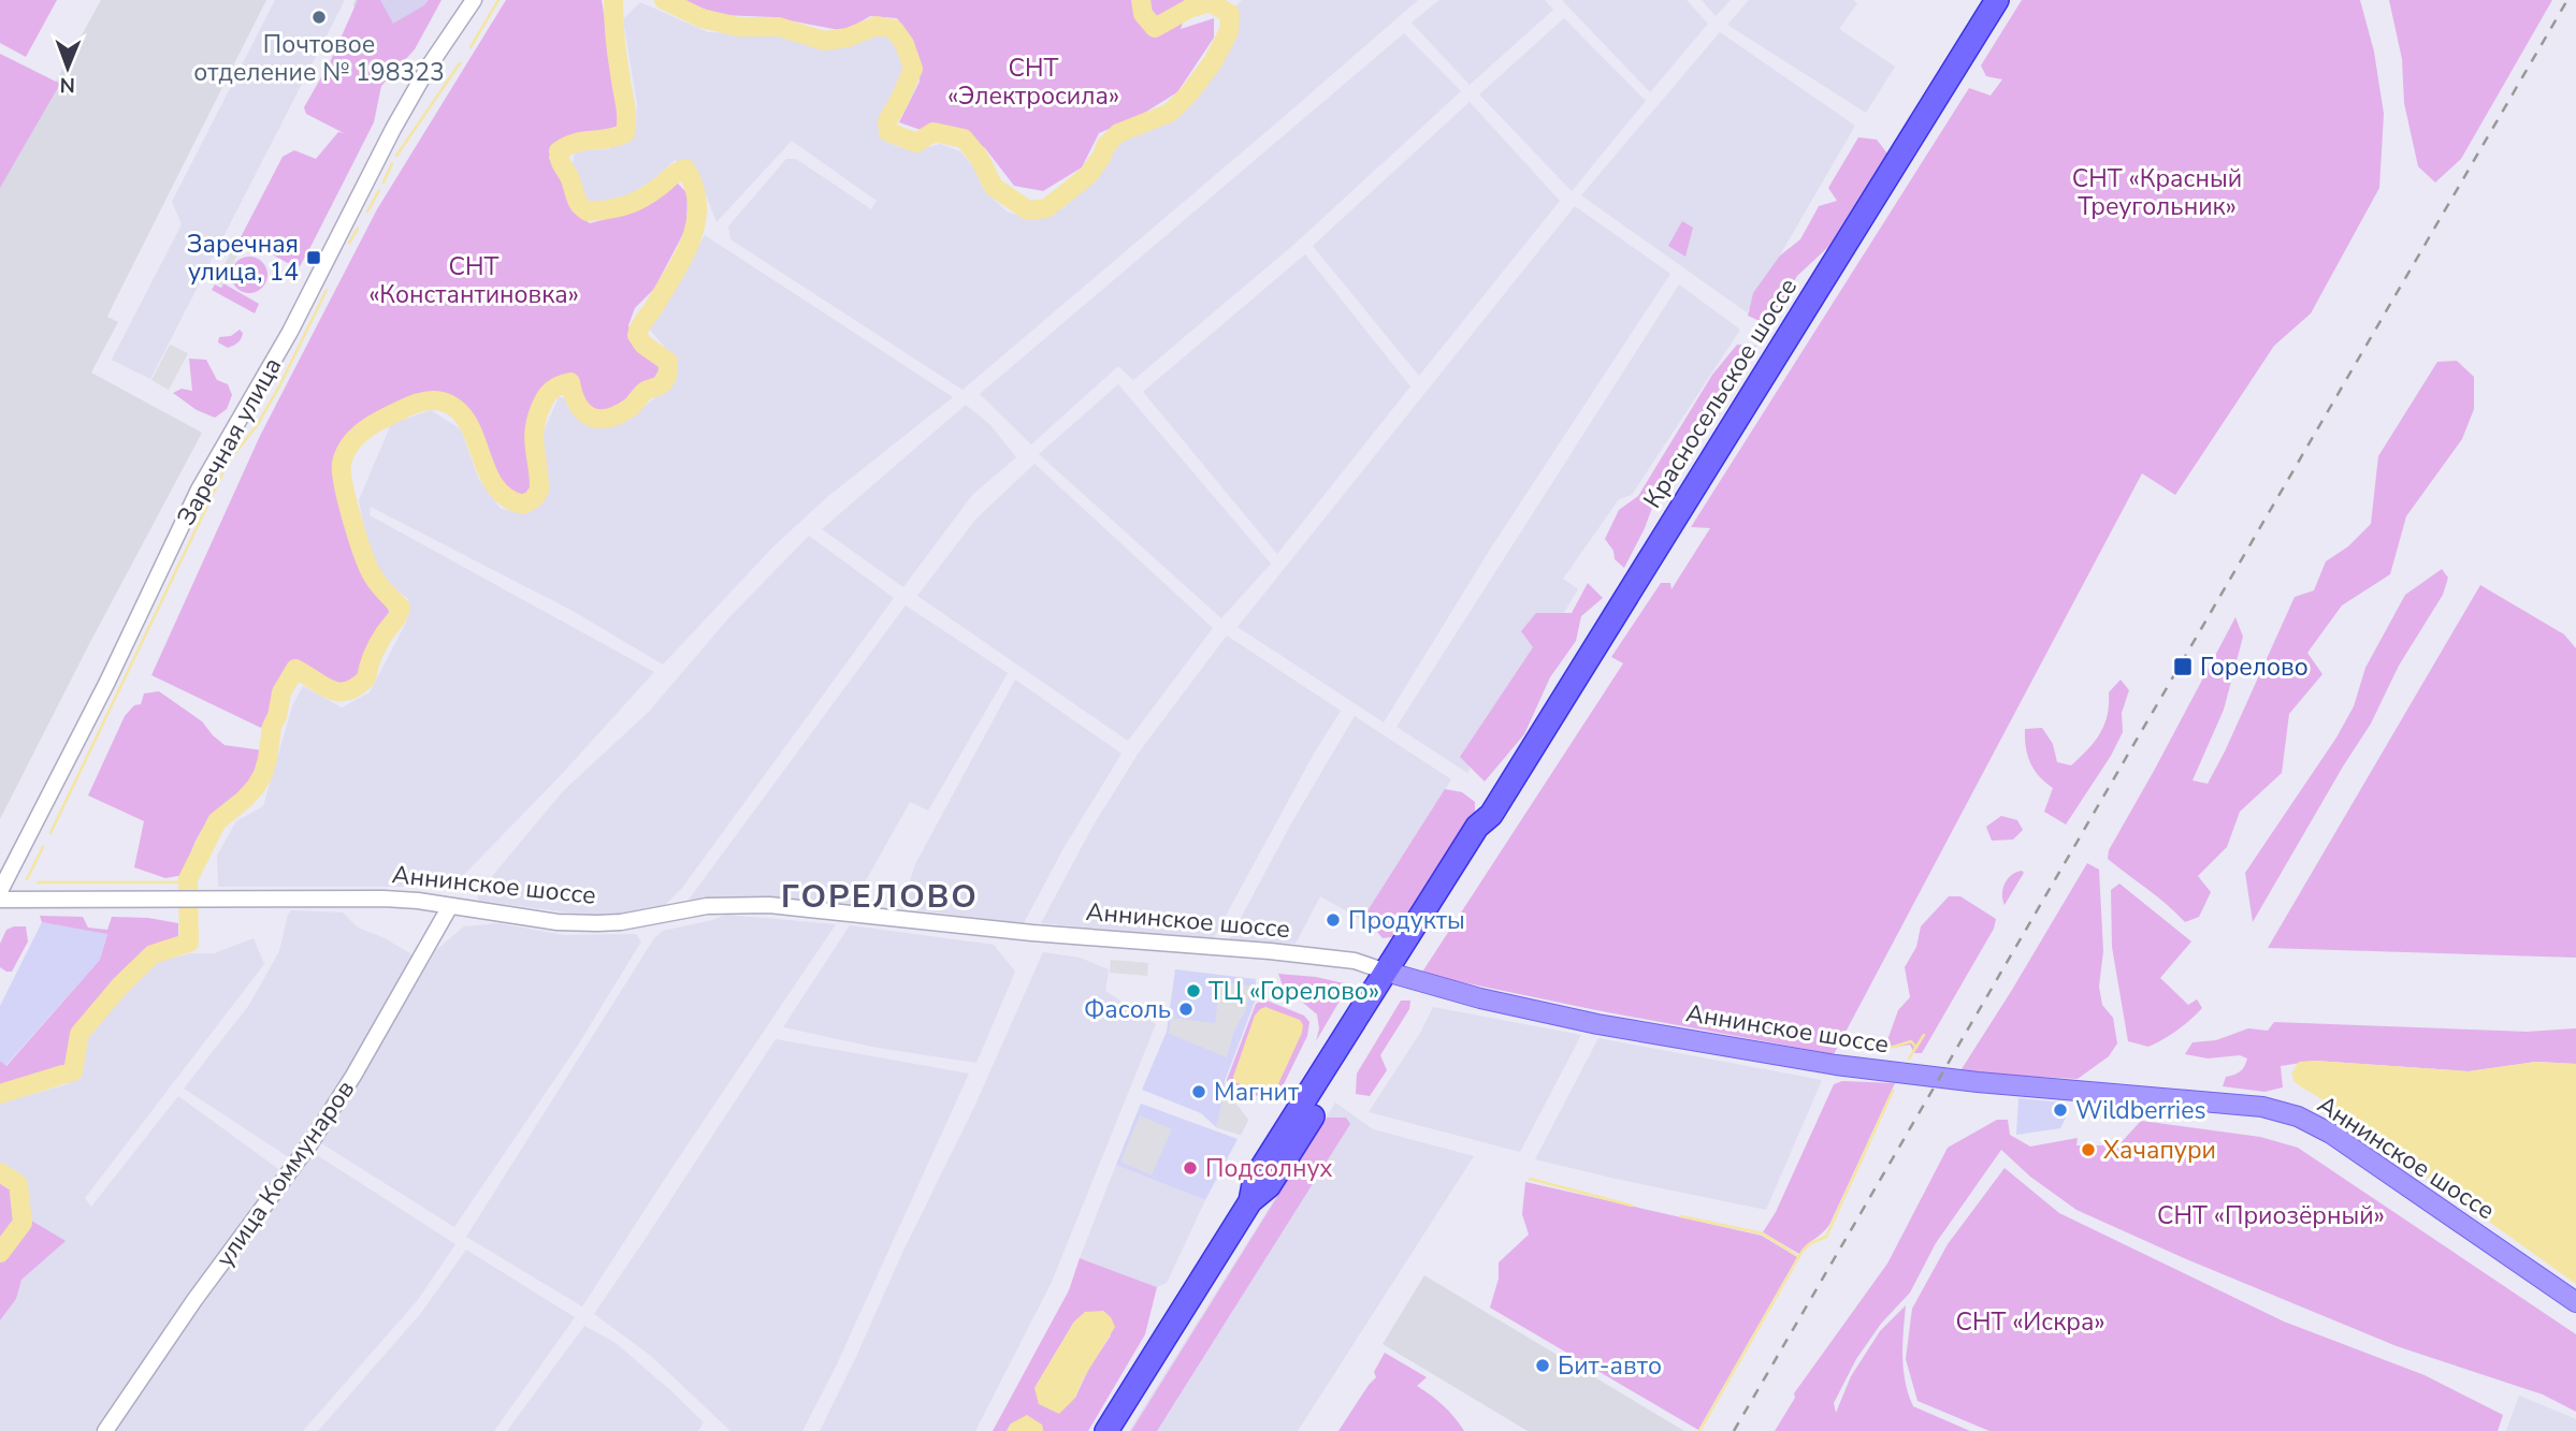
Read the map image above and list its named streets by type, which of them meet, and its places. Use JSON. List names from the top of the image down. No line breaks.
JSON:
{"streets":{"highway":["Красносельское шоссе"],"main road":["Аннинское шоссе"],"street":["Заречная улица","улица Коммунаров"]},"crossings":[["Красносельское шоссе","Аннинское шоссе"],["Аннинское шоссе","улица Коммунаров"]],"districts":["ГОРЕЛОВО"],"parks":["СНТ «Электросила»","СНТ «Красный Треугольник»","СНТ «Константиновка»","СНТ «Приозёрный»","СНТ «Искра»"],"places":{"other":["Почтовое отделение № 198323","Продукты","ТЦ «Горелово»","Фасоль","Магнит","Wildberries","Хачапури","Подсолнух","Бит-авто"],"transit":["Заречная улица, 14","Горелово"]},"north":"bottom"}
